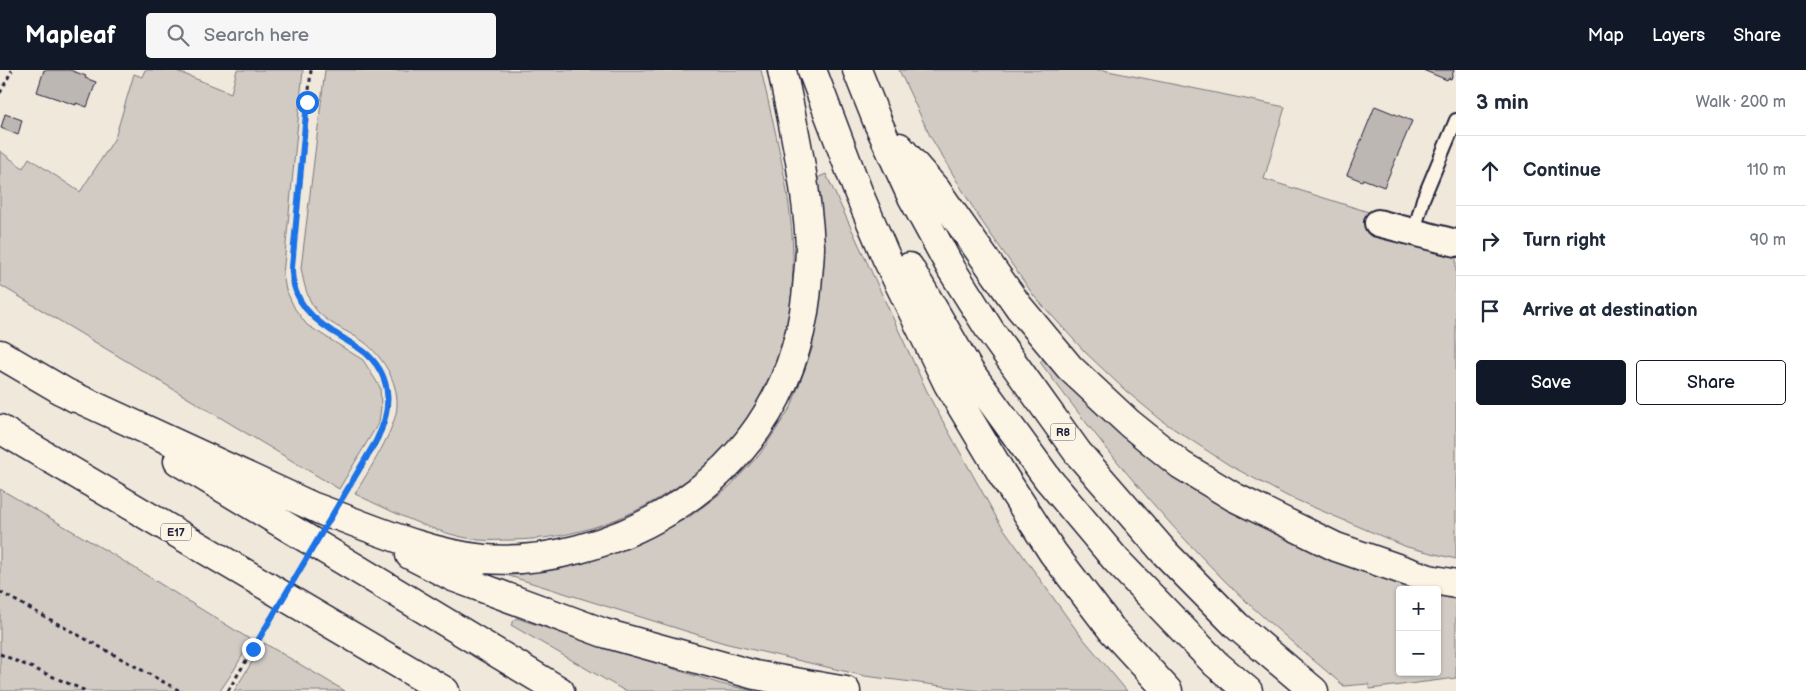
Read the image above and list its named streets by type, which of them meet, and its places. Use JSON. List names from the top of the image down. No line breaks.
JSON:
{"streets":{"highway":["R8","E17"]},"page":{"header":"Mapleaf","search":"Search here","nav":["Map","Layers","Share"],"heading":["3 min","Walk · 200 m"],"list":[["Continue","110 m"],["Turn right","90 m"],"Arrive at destination"],"buttons":["Save","Share"],"map_buttons":["+","−"]}}
